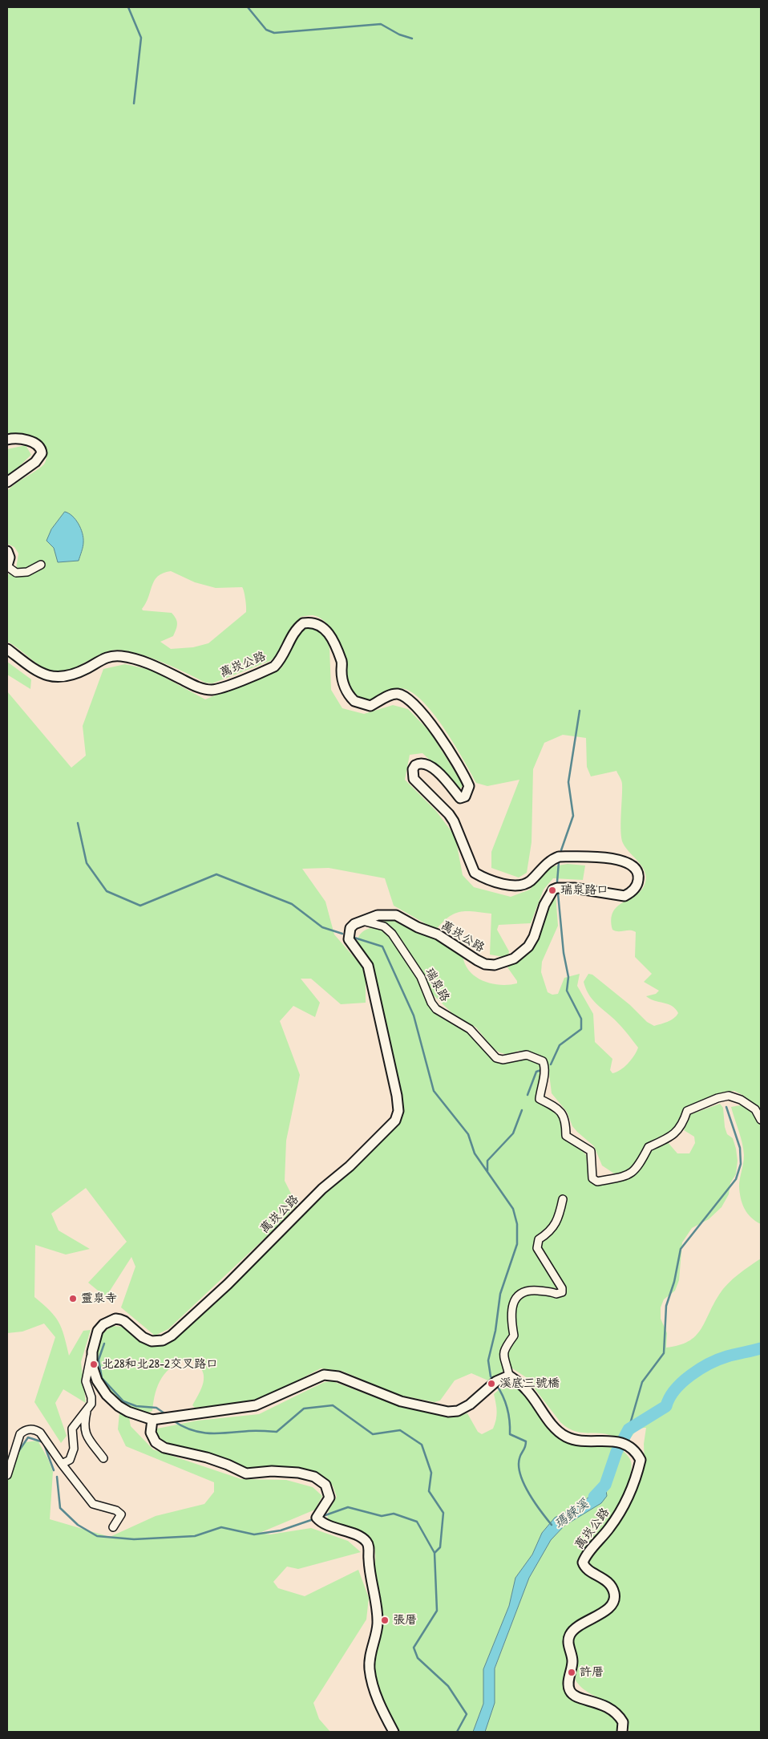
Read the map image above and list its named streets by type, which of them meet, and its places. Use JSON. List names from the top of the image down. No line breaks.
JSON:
{"streets":{"street":["萬崁公路","瑞泉路"]},"crossings":[["萬崁公路","瑞泉路"]],"water":["瑪鋉溪"],"places":["瑞泉路口","靈泉寺","北28和北28-2交叉路口","溪底三號橋","張厝","許厝"]}
